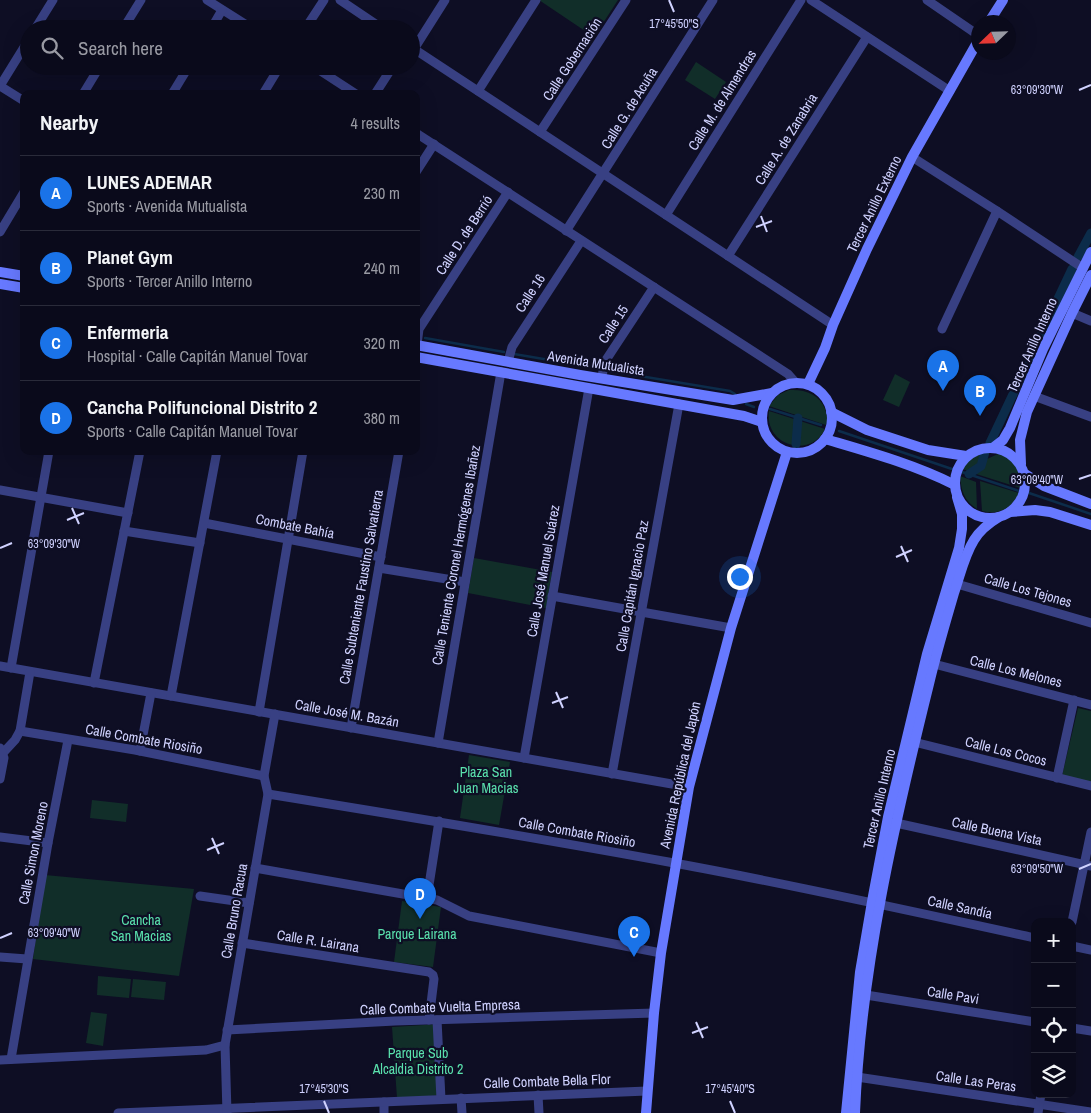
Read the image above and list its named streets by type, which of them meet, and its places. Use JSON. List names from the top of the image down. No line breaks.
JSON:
{"streets":{"main road":["Tercer Anillo Externo","Tercer Anillo Interno","Avenida Mutualista","Avenida República del Japón"],"street":["Calle Gobernación","Calle M. de Almendras","Calle G. de Acuña","Calle A. de Zanabria","Calle D. de Berrió","Calle 16","Calle 15","Combate Bahía","Calle Teniente Coronel Hermógenes Ibañez","Calle José Manuel Suárez","Calle Capitán Ignacio Paz","Calle Subteniente Faustino Salvatierra","Calle Los Tejones","Calle Los Melones","Calle José M. Bazán","Calle Combate Riosiño","Calle Los Cocos","Calle Buena Vista","Calle Simon Moreno","Calle Sandía","Calle Bruno Racua","Calle R. Lairana","Calle Pavi","Calle Combate Vuelta Empresa","Calle Combate Bella Flor","Calle Las Peras"]},"crossings":[["Tercer Anillo Externo","Avenida Mutualista"],["Tercer Anillo Externo","Avenida República del Japón"],["Calle 16","Avenida Mutualista"],["Calle 15","Avenida Mutualista"],["Tercer Anillo Interno","Calle Los Tejones"],["Tercer Anillo Interno","Calle Los Melones"],["Tercer Anillo Interno","Calle Combate Riosiño"],["Tercer Anillo Interno","Calle Los Cocos"],["Tercer Anillo Interno","Calle Buena Vista"],["Tercer Anillo Interno","Calle Sandía"],["Tercer Anillo Interno","Calle Pavi"],["Tercer Anillo Interno","Calle Las Peras"],["Avenida Mutualista","Calle Teniente Coronel Hermógenes Ibañez"],["Avenida Mutualista","Calle José Manuel Suárez"],["Avenida Mutualista","Calle Capitán Ignacio Paz"],["Avenida Mutualista","Avenida República del Japón"],["Combate Bahía","Calle Subteniente Faustino Salvatierra"],["Calle Teniente Coronel Hermógenes Ibañez","Calle José M. Bazán"],["Calle José Manuel Suárez","Calle José M. Bazán"],["Calle Capitán Ignacio Paz","Calle José M. Bazán"],["Calle Subteniente Faustino Salvatierra","Calle José M. Bazán"],["Calle José M. Bazán","Avenida República del Japón"],["Calle José M. Bazán","Calle Bruno Racua"],["Calle Combate Riosiño","Avenida República del Japón"],["Calle Combate Riosiño","Calle Simon Moreno"],["Calle Combate Riosiño","Calle Sandía"],["Calle Combate Riosiño","Calle Bruno Racua"],["Avenida República del Japón","Calle Combate Vuelta Empresa"],["Avenida República del Japón","Calle Combate Bella Flor"],["Calle Bruno Racua","Calle R. Lairana"],["Calle Bruno Racua","Calle Combate Vuelta Empresa"],["Calle Bruno Racua","Calle Combate Bella Flor"],["Calle R. Lairana","Calle Combate Vuelta Empresa"],["Calle R. Lairana","Calle Combate Bella Flor"]],"parks":["Plaza San Juan Macias","Cancha San Macias","Parque Lairana","Parque Sub Alcaldia Distrito 2"],"north":"bottom left","page":{"search":"Search here","heading":["Nearby","4 results"],"list":[{"mark":"A","name":"LUNES ADEMAR","note":"Sports · Avenida Mutualista","value":"230 m"},{"mark":"B","name":"Planet Gym","note":"Sports · Tercer Anillo Interno","value":"240 m"},{"mark":"C","name":"Enfermeria","note":"Hospital · Calle Capitán Manuel Tovar","value":"320 m"},{"mark":"D","name":"Cancha Polifuncional Distrito 2","note":"Sports · Calle Capitán Manuel Tovar","value":"380 m"}],"pins":["A","B","D","C"],"map_buttons":["+","−"]},"coordinates":["17°45'50\"S","63°09'30\"W","63°09'40\"W","63°09'50\"W","17°45'30\"S","17°45'40\"S"]}
